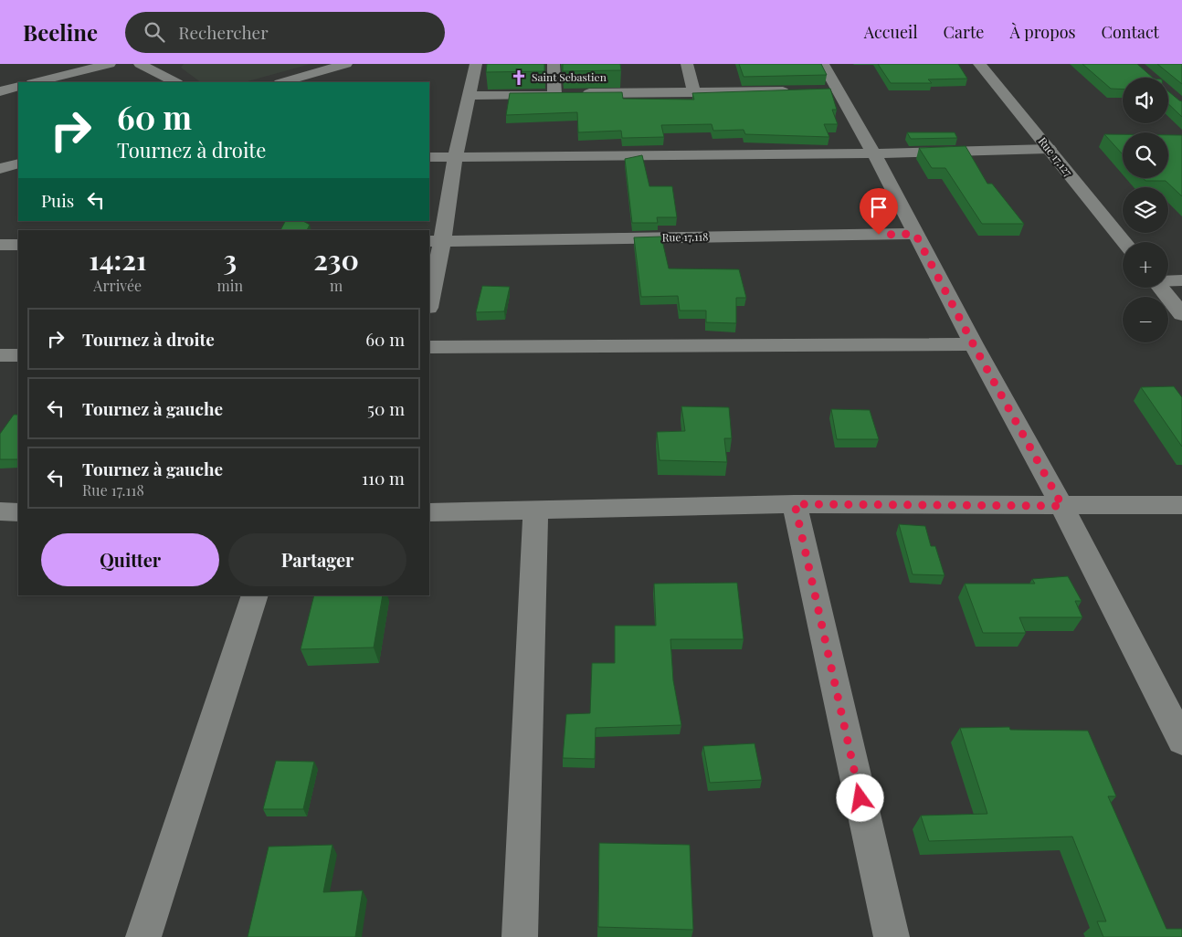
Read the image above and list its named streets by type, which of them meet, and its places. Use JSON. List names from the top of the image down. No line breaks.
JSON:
{"streets":{"street":["Rue 17.127","Rue 17.118"]},"places":{"church":["Saint Sebastien"]},"page":{"header":"Beeline","search":"Rechercher","nav":["Accueil","Carte","À propos","Contact"],"map_buttons":["+","−"],"turn":["60 m","Tournez à droite"],"then":"Puis","eta":["14:21","Arrivée","3","min","230","m"],"list":[{"name":"Tournez à droite","value":"60 m"},{"name":"Tournez à gauche","value":"50 m"},{"name":"Tournez à gauche","note":"Rue 17.118","value":"110 m"}],"buttons":["Quitter","Partager"]}}
